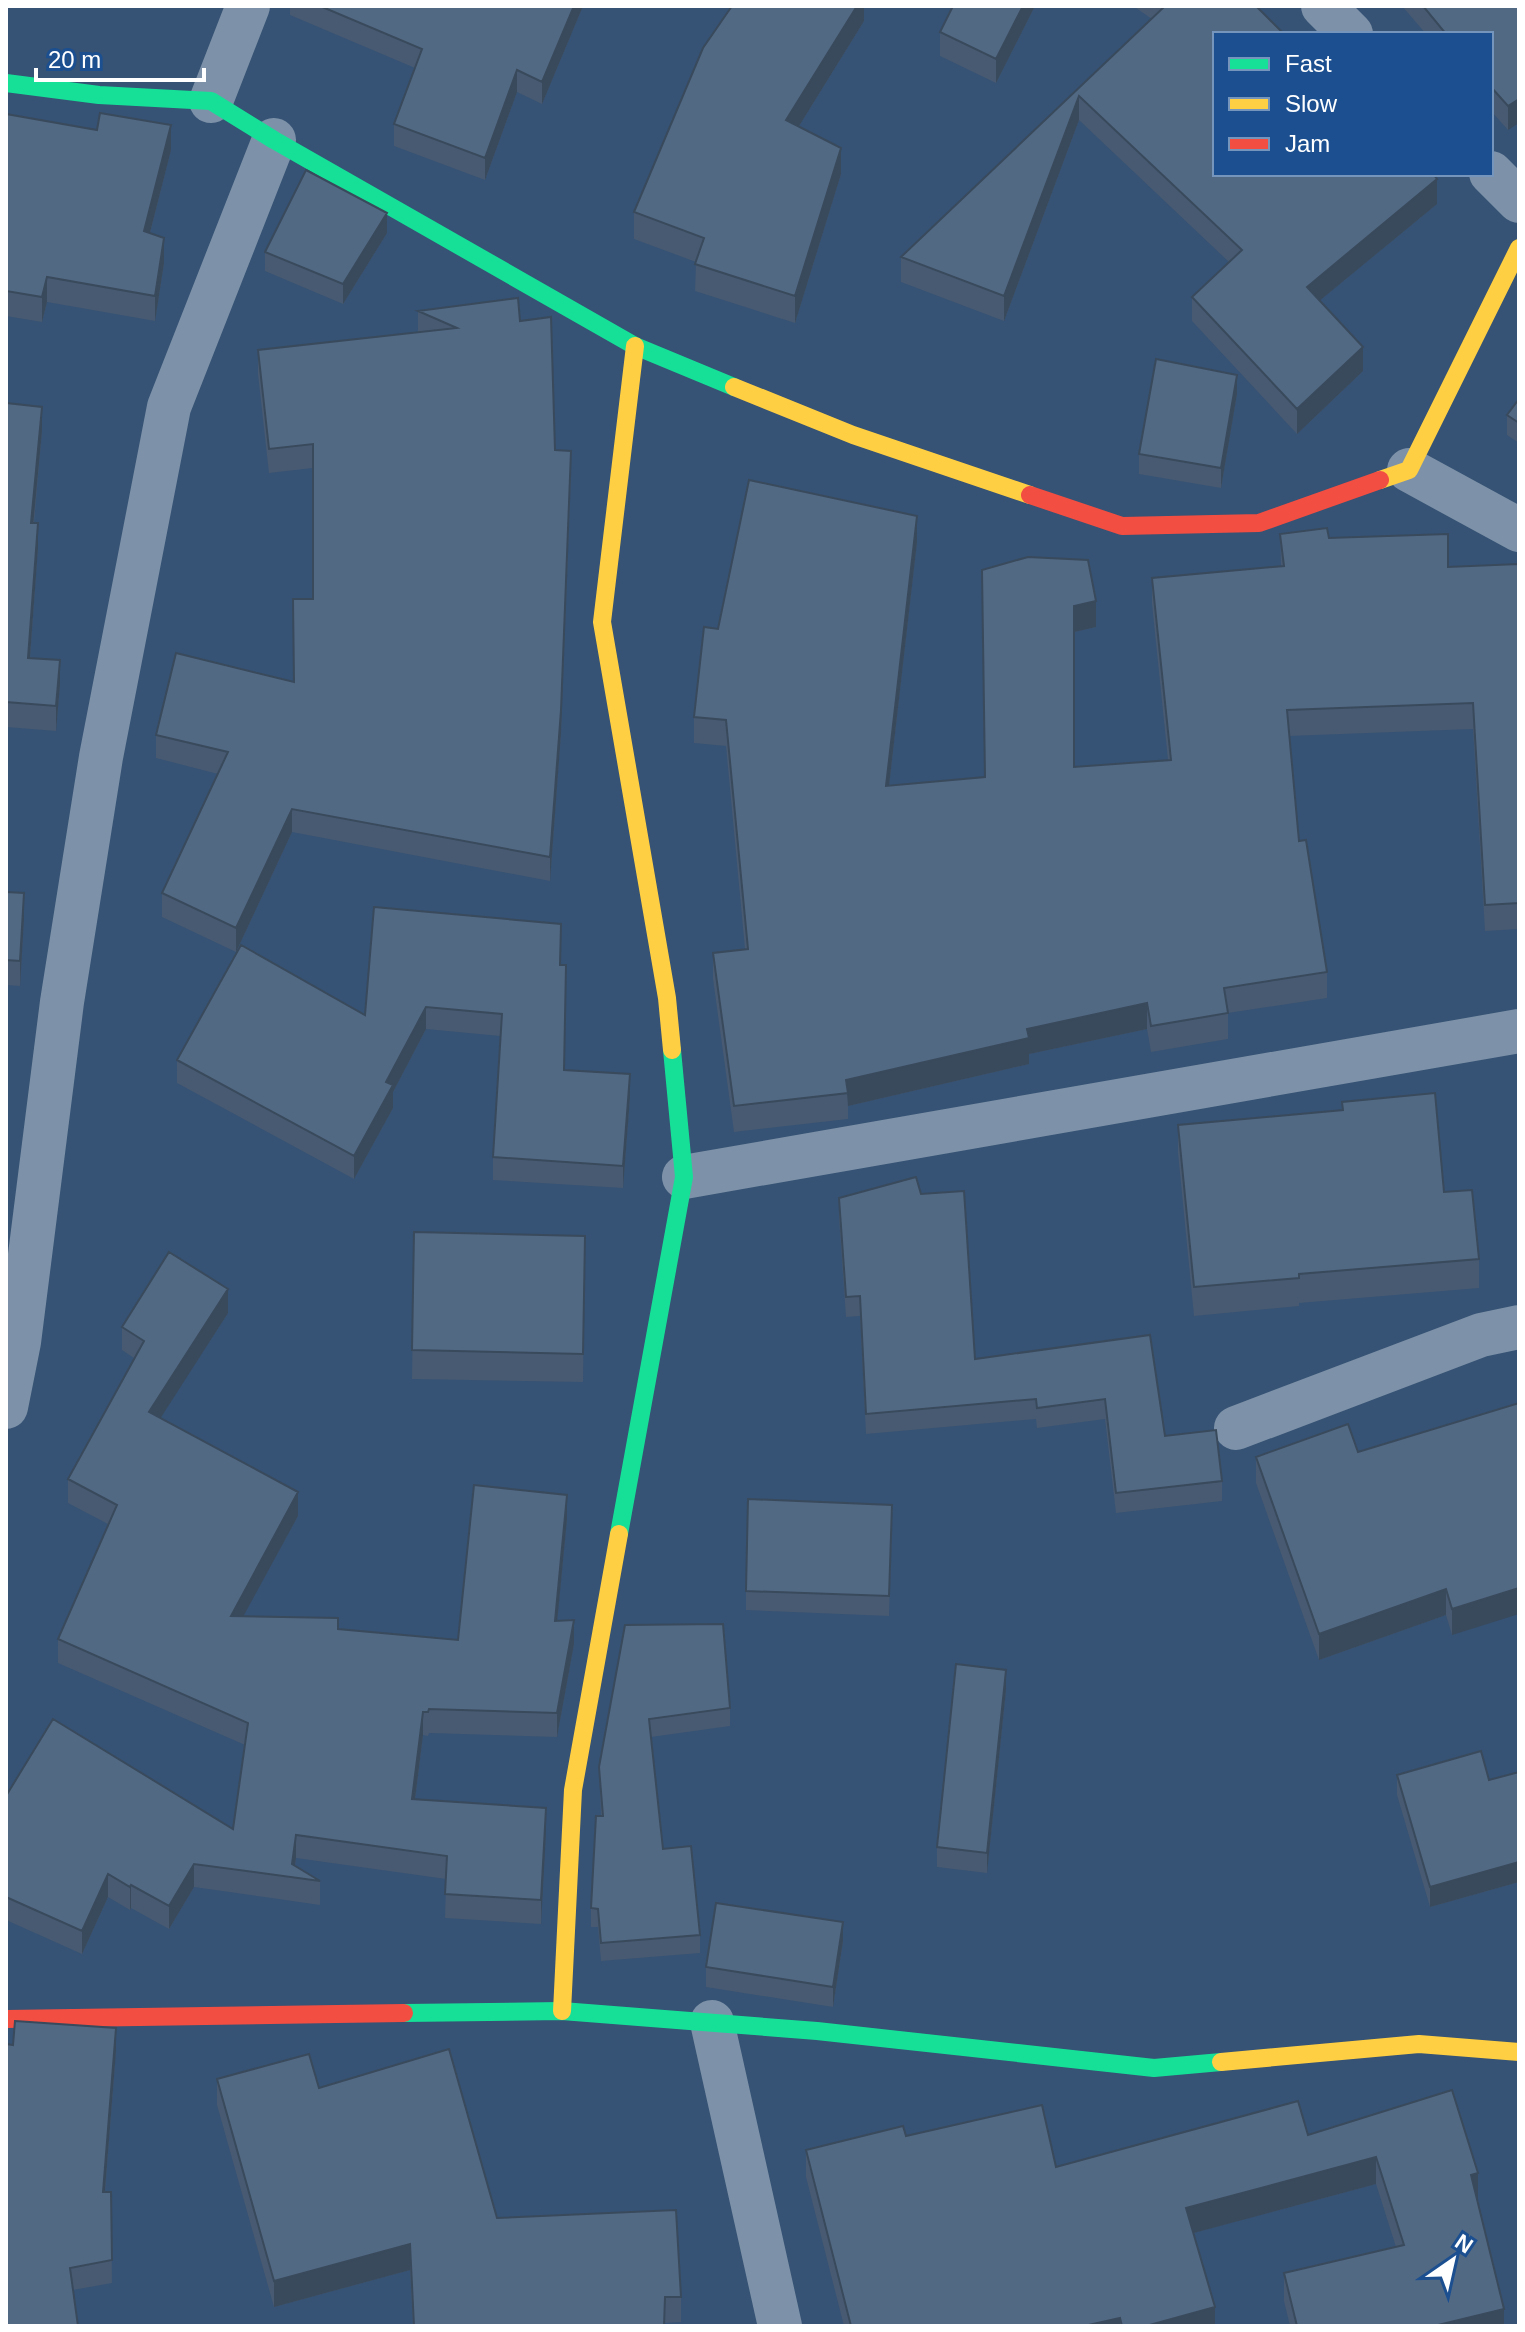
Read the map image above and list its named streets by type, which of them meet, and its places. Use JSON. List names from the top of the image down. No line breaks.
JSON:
{"legend":["Fast","Slow","Jam"],"scale_bar":"20 m","north":"top right"}
